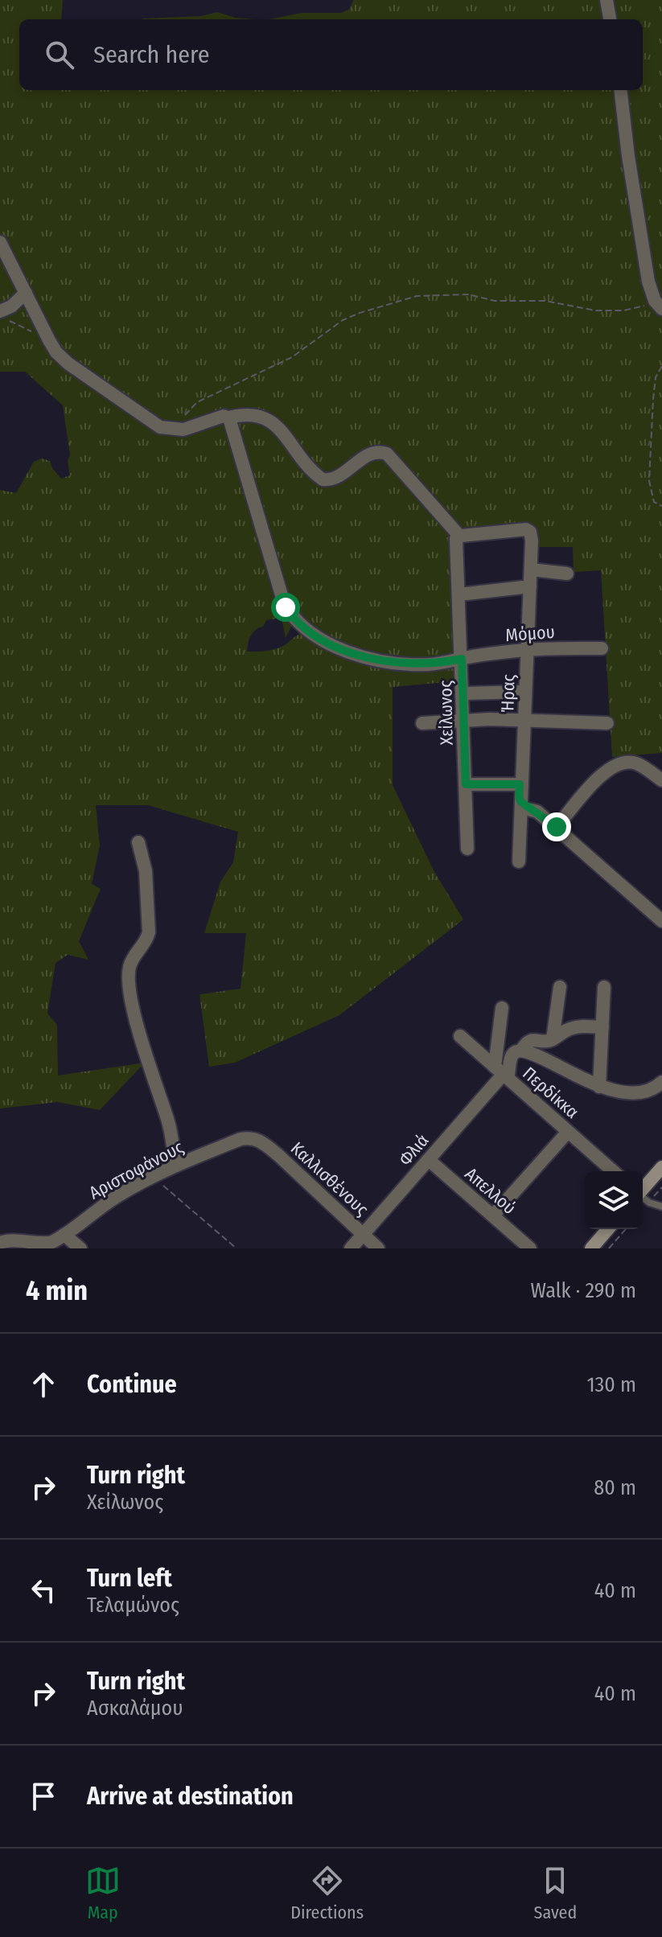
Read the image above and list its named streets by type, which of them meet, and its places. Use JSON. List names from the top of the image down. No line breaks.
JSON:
{"streets":{"street":["Μόμου","Ήρας","Χείλωνος","Περδίκκα","Φλιά","Αριστοφάνους","Καλλισθένους","Απελλού"]},"crossings":[["Μόμου","Ήρας"],["Μόμου","Χείλωνος"],["Ήρας","Χείλωνος"],["Περδίκκα","Φλιά"],["Φλιά","Καλλισθένους"],["Φλιά","Απελλού"],["Αριστοφάνους","Καλλισθένους"]],"page":{"search":"Search here","heading":["4 min","Walk · 290 m"],"list":[["Continue","130 m"],["Turn right","Χείλωνος","80 m"],["Turn left","Τελαμώνος","40 m"],["Turn right","Ασκαλάμου","40 m"],"Arrive at destination"],"nav":["Map","Directions","Saved"]}}
